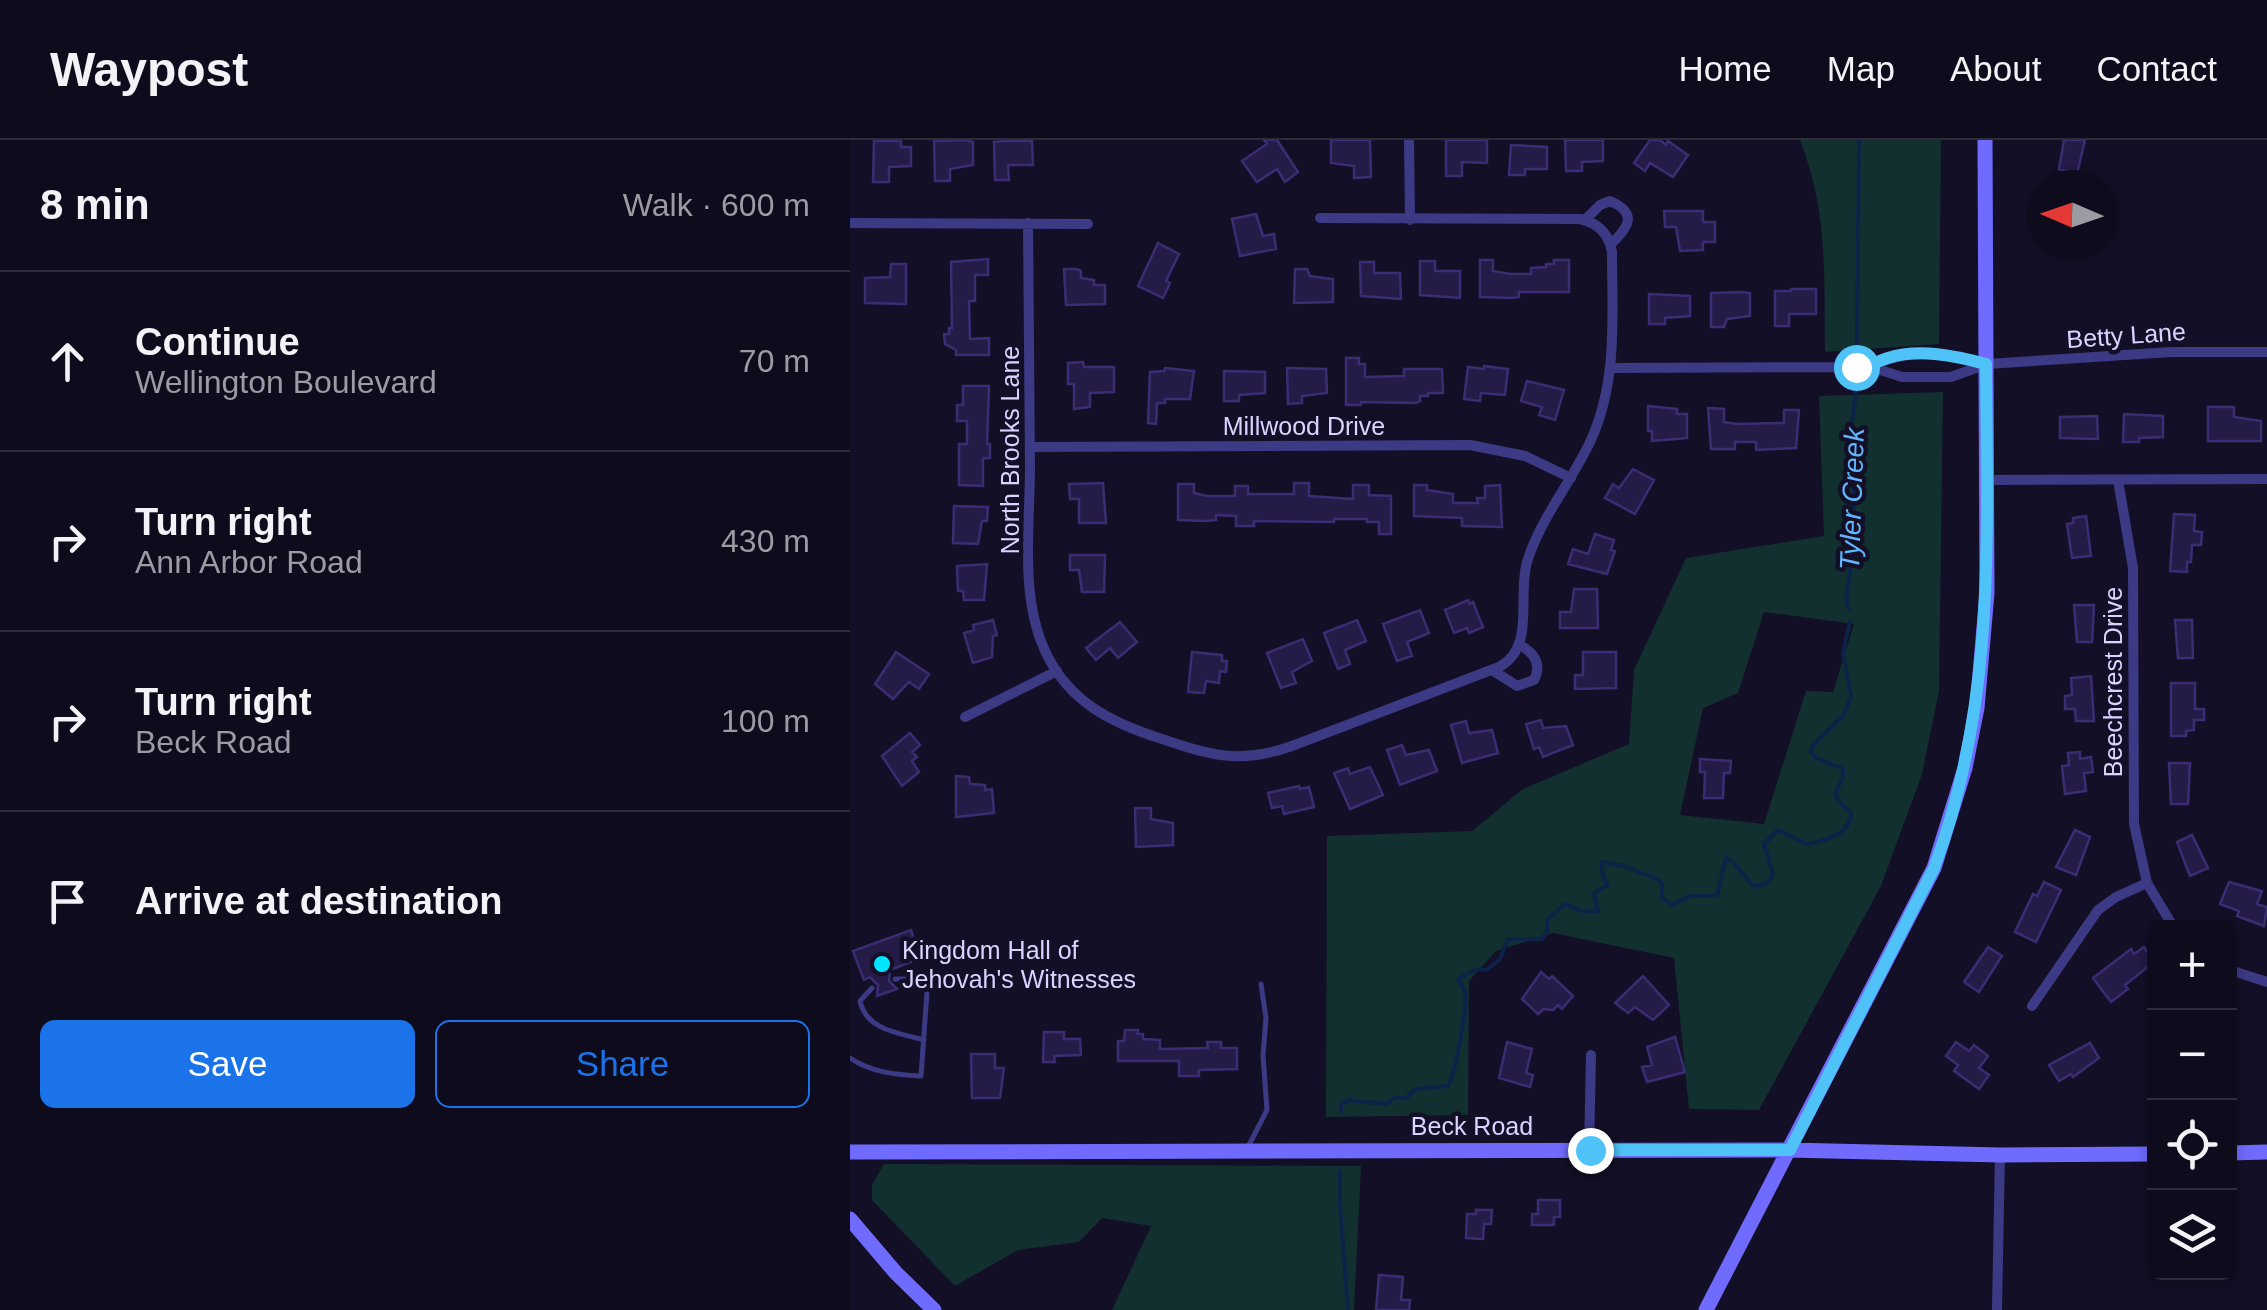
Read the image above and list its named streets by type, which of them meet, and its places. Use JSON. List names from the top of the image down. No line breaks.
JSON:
{"streets":{"main road":["Beck Road"],"street":["Betty Lane","Millwood Drive","North Brooks Lane","Beechcrest Drive"]},"crossings":[["Millwood Drive","North Brooks Lane"]],"water":["Tyler Creek"],"places":["Kingdom Hall of Jehovah's Witnesses"],"north":"left","page":{"header":"Waypost","nav":["Home","Map","About","Contact"],"heading":["8 min","Walk · 600 m"],"list":[["Continue","Wellington Boulevard","70 m"],["Turn right","Ann Arbor Road","430 m"],["Turn right","Beck Road","100 m"],"Arrive at destination"],"map_buttons":["+","−"],"buttons":["Save","Share"]}}
